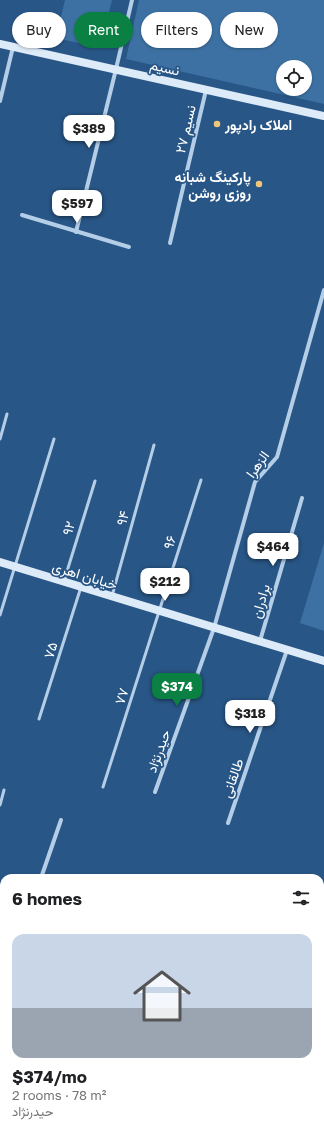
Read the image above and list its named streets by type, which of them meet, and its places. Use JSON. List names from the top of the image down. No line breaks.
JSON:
{"streets":{"street":["نسیم","نسیم ۲۷","الزهرا","خیابان اهری","برادران","حیدرنژاد","طالقانی"],"lane":["۹۴","۹۲","۹۶","۷۵","۷۷"]},"crossings":[["نسیم","نسیم ۲۷"],["الزهرا","خیابان اهری"],["الزهرا","حیدرنژاد"],["۹۴","خیابان اهری"],["۹۲","خیابان اهری"],["۹۶","خیابان اهری"],["۹۶","۷۷"],["خیابان اهری","برادران"],["خیابان اهری","۷۵"],["خیابان اهری","۷۷"],["خیابان اهری","حیدرنژاد"],["خیابان اهری","طالقانی"]],"places":["املاک رادپور","پارکینگ شبانه روزی روشن"],"page":{"chip":["Buy","Rent","Filters","New"],"price":["$389","$597","$464","$212","$374","$318"],"heading":"6 homes","list":[{"name":"$374/mo","note":"2 rooms · 78 m² · حیدرنژاد"}]}}
